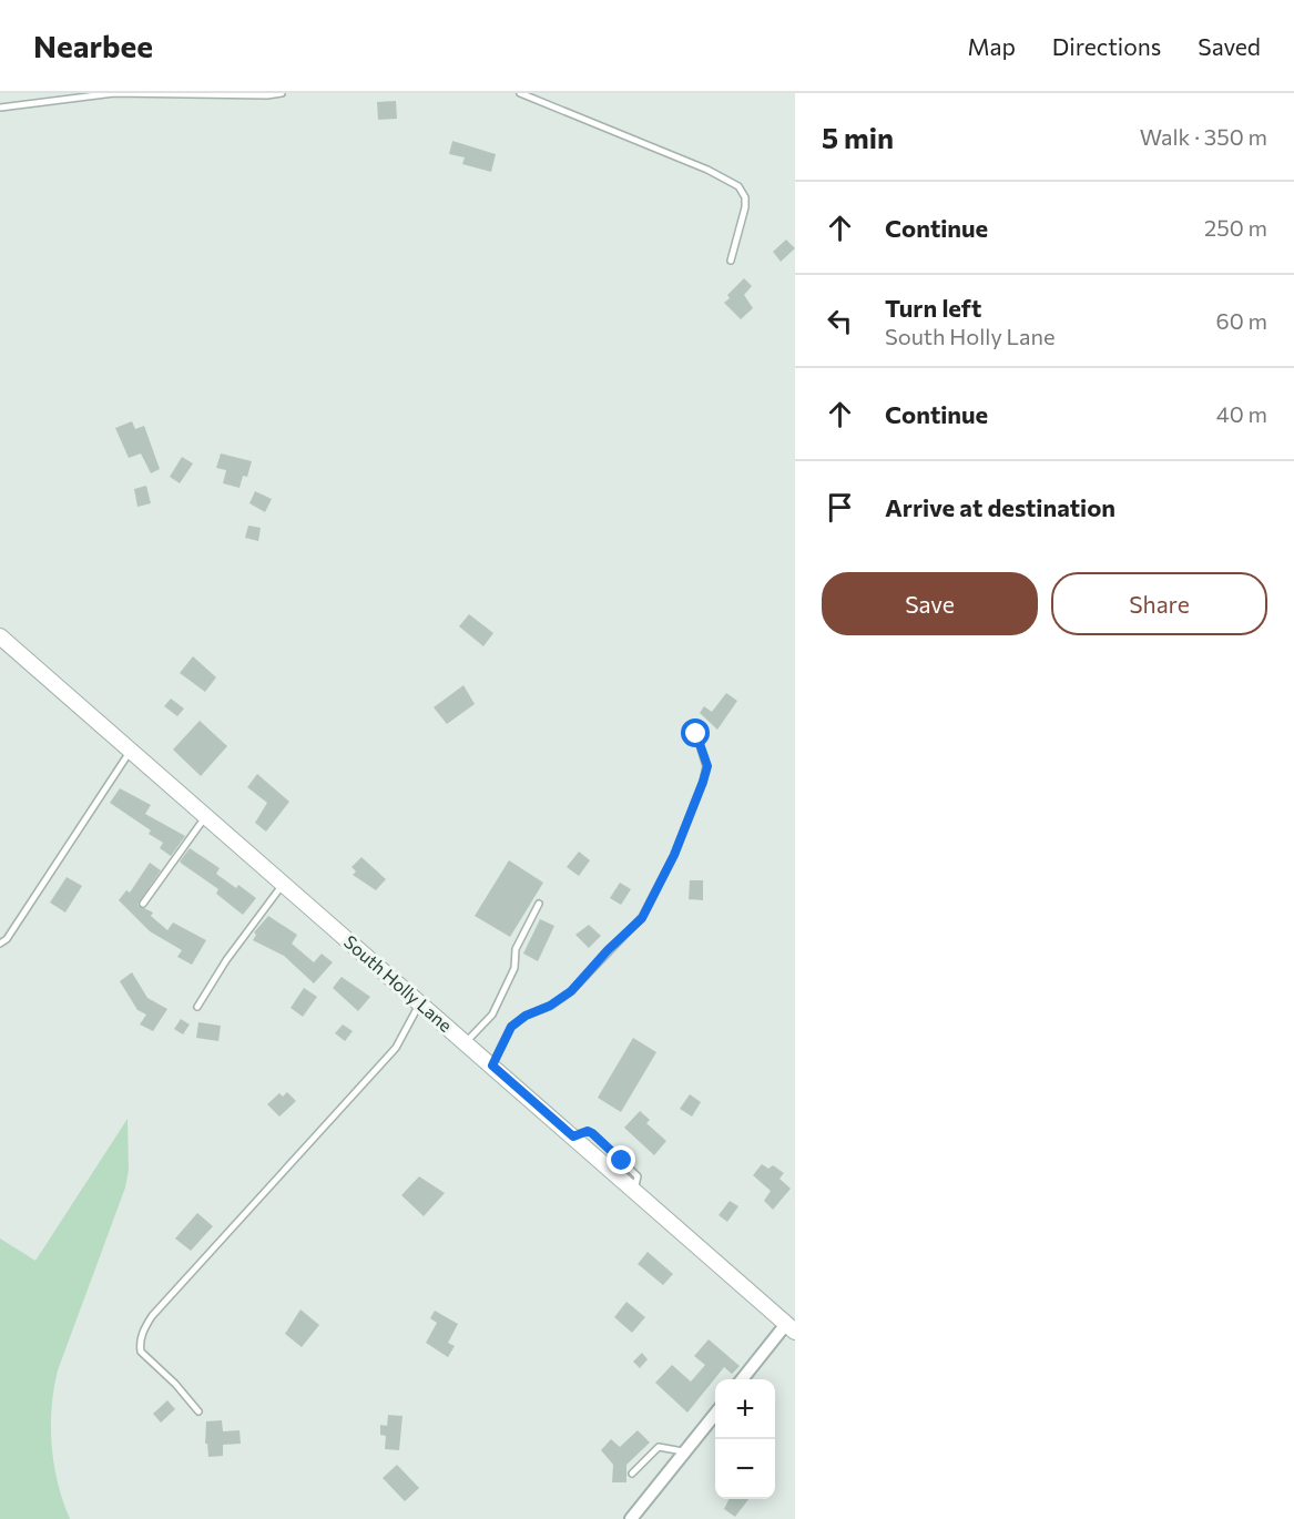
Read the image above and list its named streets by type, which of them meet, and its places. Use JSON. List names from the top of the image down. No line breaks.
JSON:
{"streets":{"street":["South Holly Lane"]},"page":{"header":"Nearbee","nav":["Map","Directions","Saved"],"heading":["5 min","Walk · 350 m"],"list":[["Continue","250 m"],["Turn left","South Holly Lane","60 m"],["Continue","40 m"],"Arrive at destination"],"buttons":["Save","Share"],"map_buttons":["+","−"]}}
